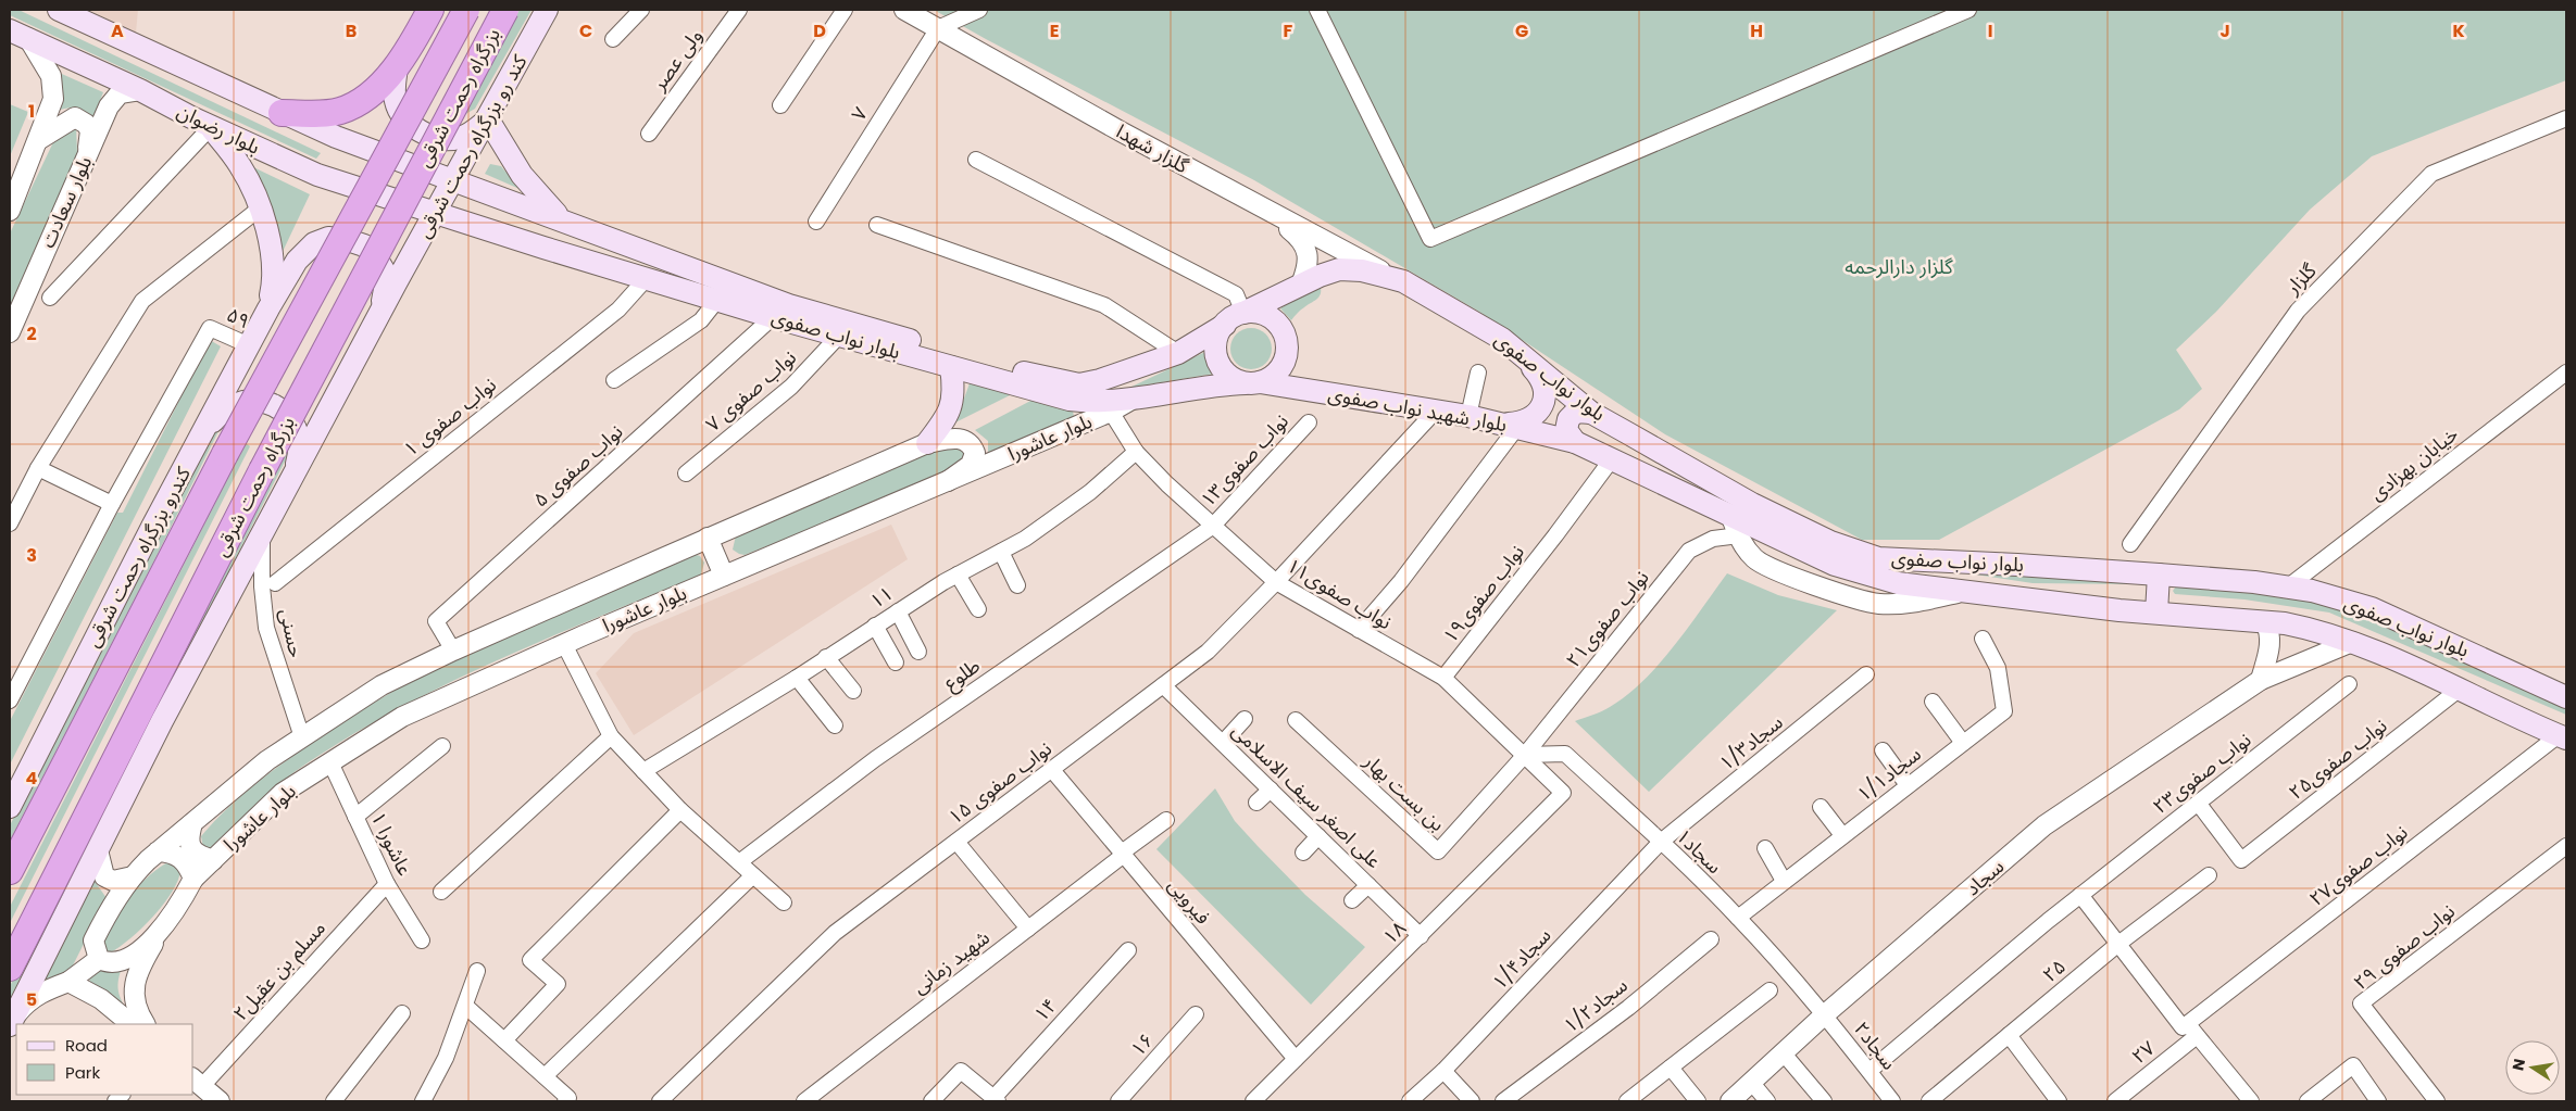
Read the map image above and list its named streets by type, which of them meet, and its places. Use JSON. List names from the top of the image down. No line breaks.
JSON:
{"streets":{"highway":["بزرگراه رحمت شرقی"],"main road":["بلوار رضوان","کند رو بزرگراه رحمت شرقی","بلوار نواب صفوی","بلوار شهید نواب صفوی","کندرو بزرگراه رحمت شرقی"],"street":["ولی عصر","۷","گلزار شهدا","بلوار سعادت","گلزار","۵۹","نواب صفوی ۷","نواب صفوی ۱","بلوار عاشورا","۱۳نواب صفوی","خیابان بهزادی","نواب صفوی ۵","۱۱نواب صفوی","۱۹نواب صفوی","۱۱","۲۱نواب صفوی","حسنی","طلوع","۱/۳سجاد","۲۵نواب صفوی","۲۳نواب صفوی","۱/۱سجاد","نواب صفوی ۱۵","بن بست بهار","علی اصغر سیف الاسلامی","عاشورا ۱","۱سجاد","۲۷نواب صفوی","سجاد","فیرویی","۱۸","نواب صفوی ۲۹","۱/۴سجاد","شهید زمانی","مسلم بن عقیل۲","۲۵","۱/۲سجاد","۱۴","۱۶","۲سجاد","۲۷"]},"crossings":[["۷","گلزار شهدا"],["بلوار رضوان","کند رو بزرگراه رحمت شرقی"],["بلوار رضوان","بلوار سعادت"],["بلوار رضوان","بلوار نواب صفوی"],["کند رو بزرگراه رحمت شرقی","بلوار نواب صفوی"],["کند رو بزرگراه رحمت شرقی","کندرو بزرگراه رحمت شرقی"],["گلزار شهدا","بلوار نواب صفوی"],["۵۹","کندرو بزرگراه رحمت شرقی"],["بلوار نواب صفوی","نواب صفوی ۷"],["بلوار نواب صفوی","بلوار شهید نواب صفوی"],["بلوار نواب صفوی","نواب صفوی ۱"],["بلوار نواب صفوی","بلوار عاشورا"],["بلوار نواب صفوی","خیابان بهزادی"],["بلوار نواب صفوی","نواب صفوی ۵"],["بلوار نواب صفوی","۱۹نواب صفوی"],["بلوار نواب صفوی","۲۱نواب صفوی"],["بلوار نواب صفوی","۲۵نواب صفوی"],["بلوار نواب صفوی","۲۷نواب صفوی"],["بلوار نواب صفوی","سجاد"],["بلوار شهید نواب صفوی","نواب صفوی ۱۵"],["بلوار عاشورا","نواب صفوی ۵"],["بلوار عاشورا","۱۱نواب صفوی"],["بلوار عاشورا","حسنی"],["بلوار عاشورا","عاشورا ۱"],["۱۳نواب صفوی","۱۱نواب صفوی"],["۱۳نواب صفوی","طلوع"],["۱۱نواب صفوی","۱۹نواب صفوی"],["۱۱نواب صفوی","۱۱"],["۱۱نواب صفوی","۲۱نواب صفوی"],["۱۱نواب صفوی","طلوع"],["۱۱نواب صفوی","نواب صفوی ۱۵"],["۱۱نواب صفوی","بن بست بهار"],["۱۱نواب صفوی","۱سجاد"],["۱۱نواب صفوی","۱۸"],["۲۱نواب صفوی","بن بست بهار"],["۲۱نواب صفوی","۱سجاد"],["۱/۳سجاد","۱سجاد"],["۱/۳سجاد","۱/۴سجاد"],["۲۵نواب صفوی","۲۳نواب صفوی"],["۲۳نواب صفوی","۲سجاد"],["۱/۱سجاد","۱سجاد"],["نواب صفوی ۱۵","علی اصغر سیف الاسلامی"],["نواب صفوی ۱۵","فیرویی"],["بن بست بهار","۱سجاد"],["علی اصغر سیف الاسلامی","۱۸"],["عاشورا ۱","مسلم بن عقیل۲"],["۱سجاد","سجاد"],["۱سجاد","۱/۴سجاد"],["۱سجاد","۲سجاد"],["سجاد","۲سجاد"],["فیرویی","۱۸"],["فیرویی","شهید زمانی"]],"parks":["گلزار دارالرحمه"],"legend":["Road","Park"],"north":"left","grid":{"columns":["A","B","C","D","E","F","G","H","I","J","K"],"rows":["1","2","3","4","5"]}}
